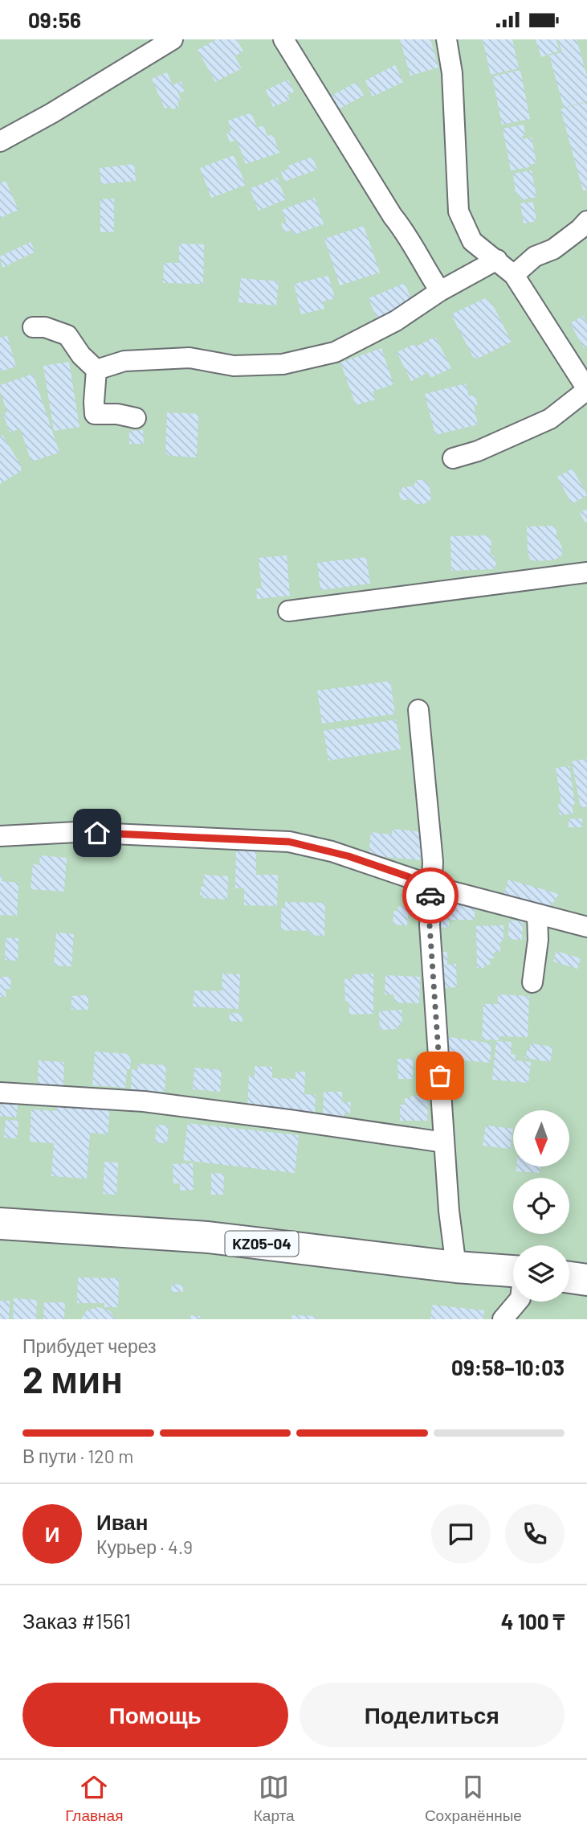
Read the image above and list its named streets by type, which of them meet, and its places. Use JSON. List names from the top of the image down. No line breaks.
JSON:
{"streets":{"main road":["KZ05-04"]},"north":"bottom","page":{"status":"09:56","heading":["2 мин","Прибудет через","09:58–10:03"],"panel":["Иван","Курьер · 4.9","Заказ #1561","4 100 ₸"],"bar":"В пути · 120 m","round":"И","buttons":["Помощь","Поделиться"],"tabs":["Главная","Карта","Сохранённые"]}}
